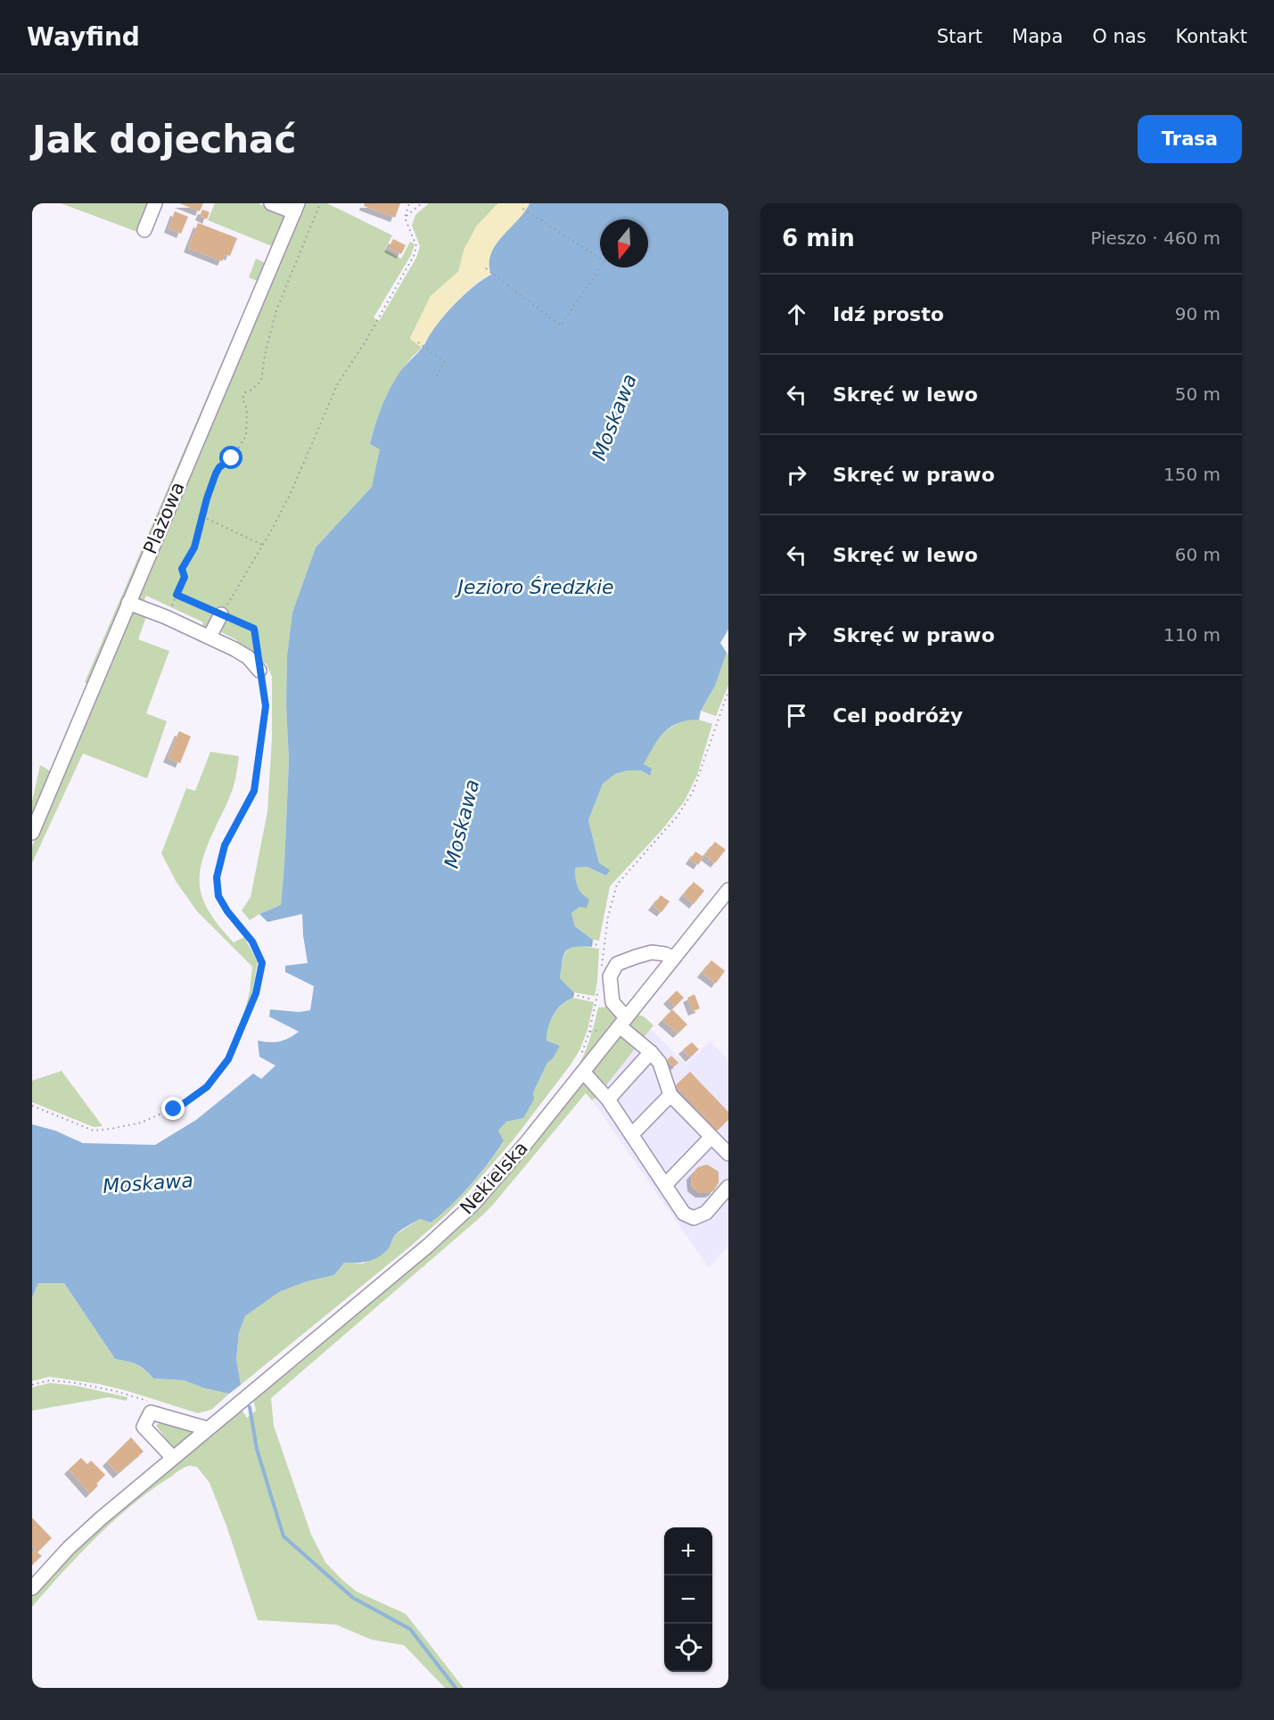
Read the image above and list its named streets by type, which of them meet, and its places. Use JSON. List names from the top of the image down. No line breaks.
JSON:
{"streets":{"street":["Plażowa","Nekielska"]},"water":["Moskawa","Jezioro Średzkie"],"north":"bottom","page":{"header":"Wayfind","nav":["Start","Mapa","O nas","Kontakt"],"buttons":"Trasa","title":"Jak dojechać","heading":["6 min","Pieszo · 460 m"],"list":[["Idź prosto","90 m"],["Skręć w lewo","50 m"],["Skręć w prawo","150 m"],["Skręć w lewo","60 m"],["Skręć w prawo","110 m"],"Cel podróży"],"map_buttons":["+","−"]}}
